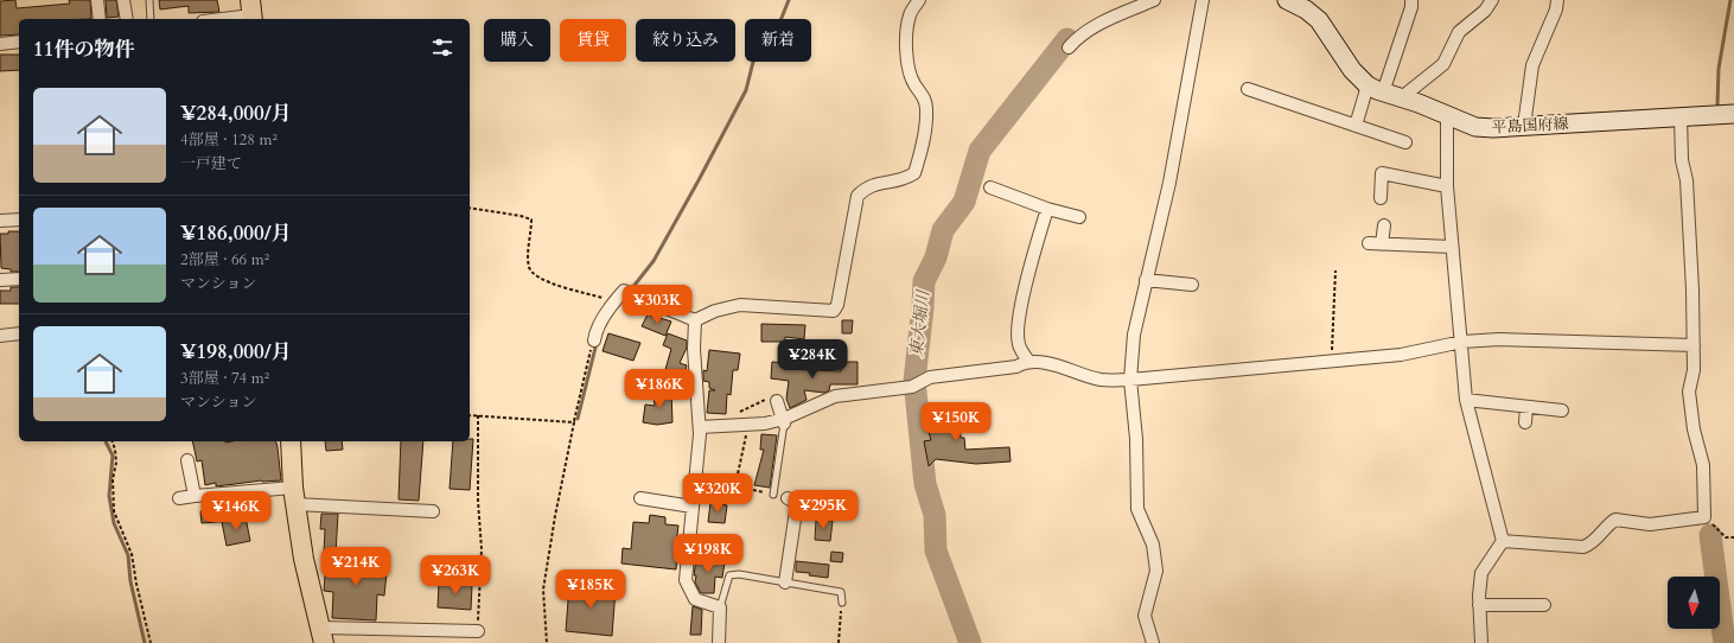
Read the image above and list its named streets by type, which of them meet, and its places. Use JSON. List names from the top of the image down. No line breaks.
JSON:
{"streets":{"main road":["平島国府線"]},"water":["東大堀川"],"north":"bottom","page":{"chip":["購入","賃貸","絞り込み","新着"],"heading":"11件の物件","list":[{"name":"¥284,000/月","note":"4部屋 · 128 m² · 一戸建て"},{"name":"¥186,000/月","note":"2部屋 · 66 m² · マンション"},{"name":"¥198,000/月","note":"3部屋 · 74 m² · マンション"}],"price":["¥303K","¥284K","¥186K","¥150K","¥320K","¥295K","¥146K","¥198K","¥214K","¥263K","¥185K"]}}
